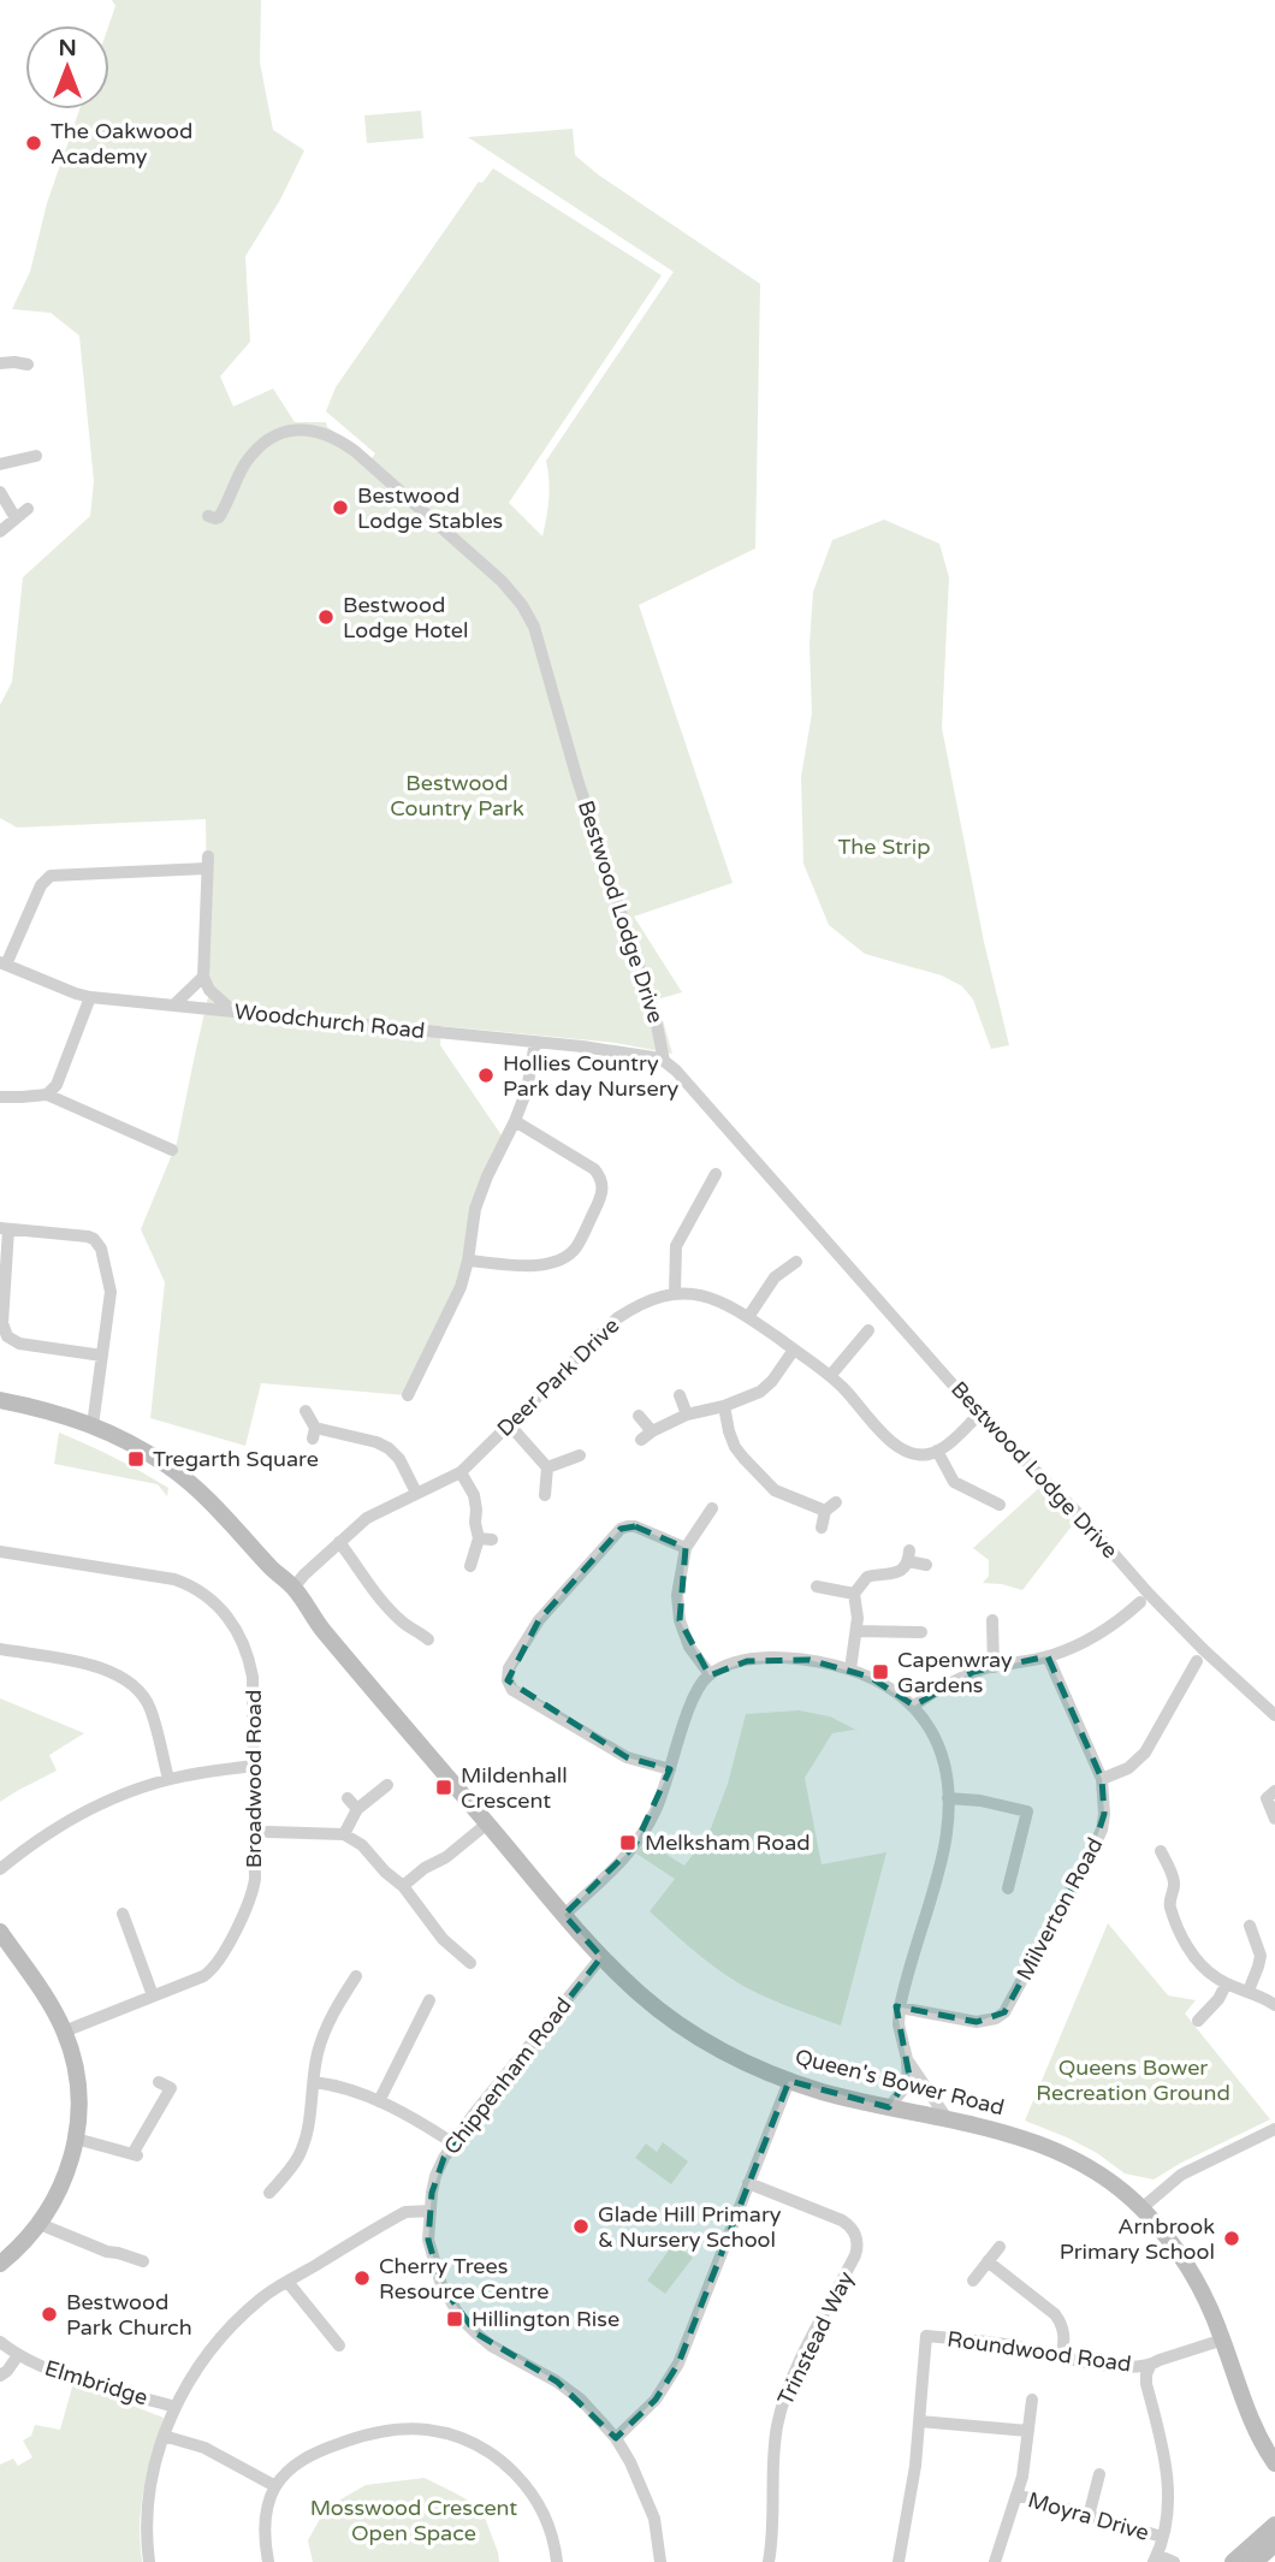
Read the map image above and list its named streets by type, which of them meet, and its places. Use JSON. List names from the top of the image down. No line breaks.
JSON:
{"streets":{"street":["Bestwood Lodge Drive","Woodchurch Road","Deer Park Drive","Broadwood Road","Milverton Road","Chippenham Road","Queen's Bower Road","Trinstead Way","Roundwood Road","Elmbridge","Moyra Drive"]},"crossings":[["Bestwood Lodge Drive","Woodchurch Road"],["Deer Park Drive","Queen's Bower Road"],["Chippenham Road","Queen's Bower Road"],["Queen's Bower Road","Roundwood Road"]],"parks":["Bestwood Country Park","The Strip","Queens Bower Recreation Ground","Mosswood Crescent Open Space"],"places":{"other":["The Oakwood Academy","Bestwood Lodge Stables","Bestwood Lodge Hotel","Hollies Country Park day Nursery","Glade Hill Primary & Nursery School","Arnbrook Primary School","Cherry Trees Resource Centre","Bestwood Park Church"],"transit":["Tregarth Square","Capenwray Gardens","Mildenhall Crescent","Melksham Road","Hillington Rise"]},"north":"top"}
